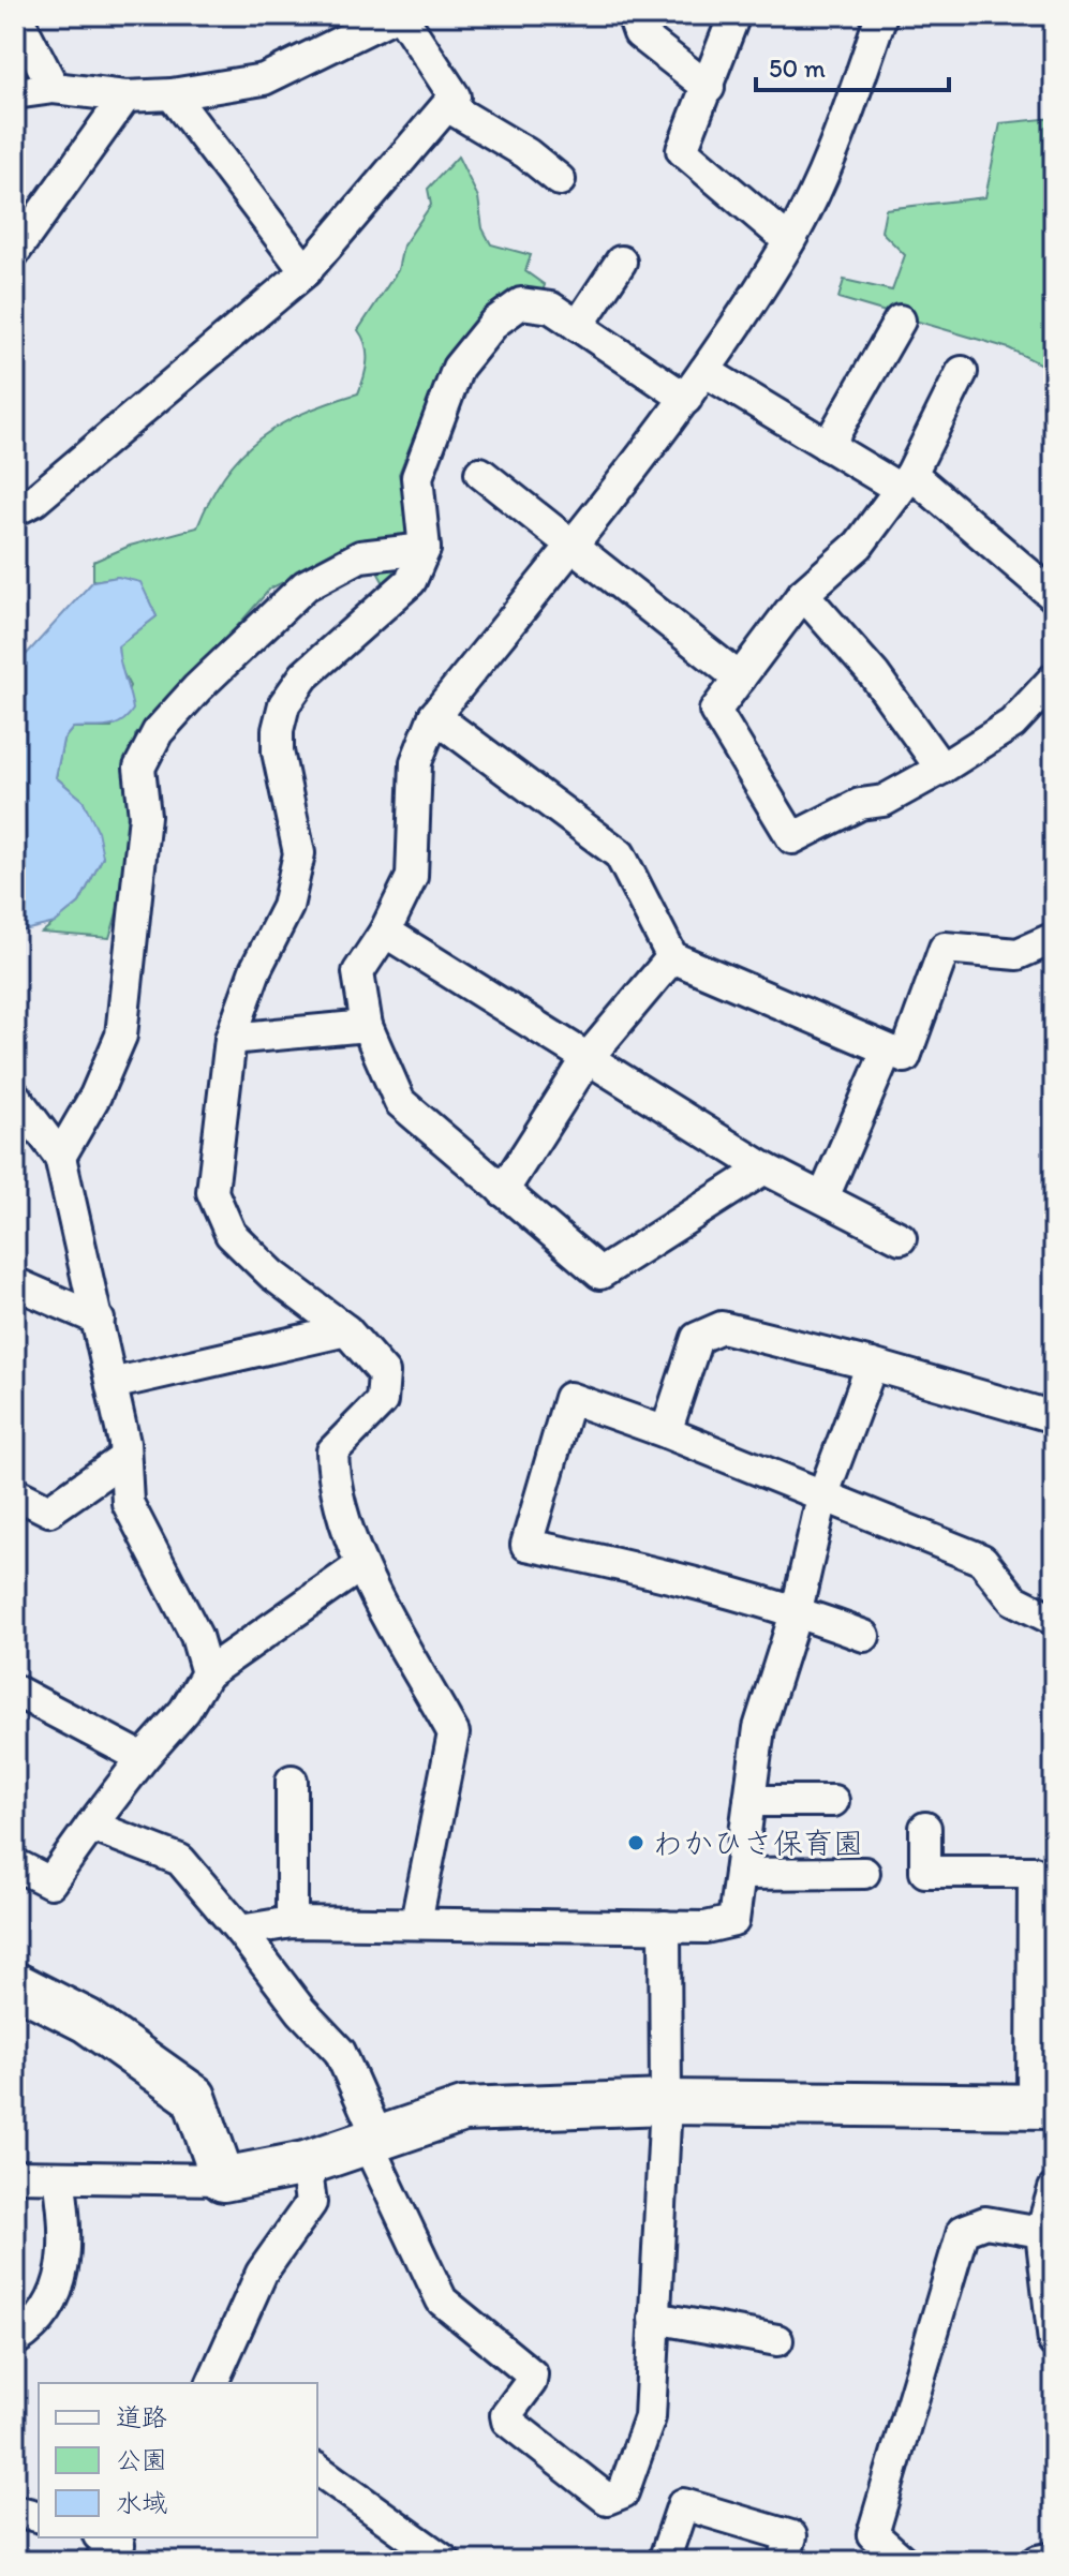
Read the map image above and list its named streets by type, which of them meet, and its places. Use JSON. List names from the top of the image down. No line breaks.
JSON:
{"places":["わかひさ保育園"],"legend":["道路","公園","水域"],"scale_bar":"50 m"}
